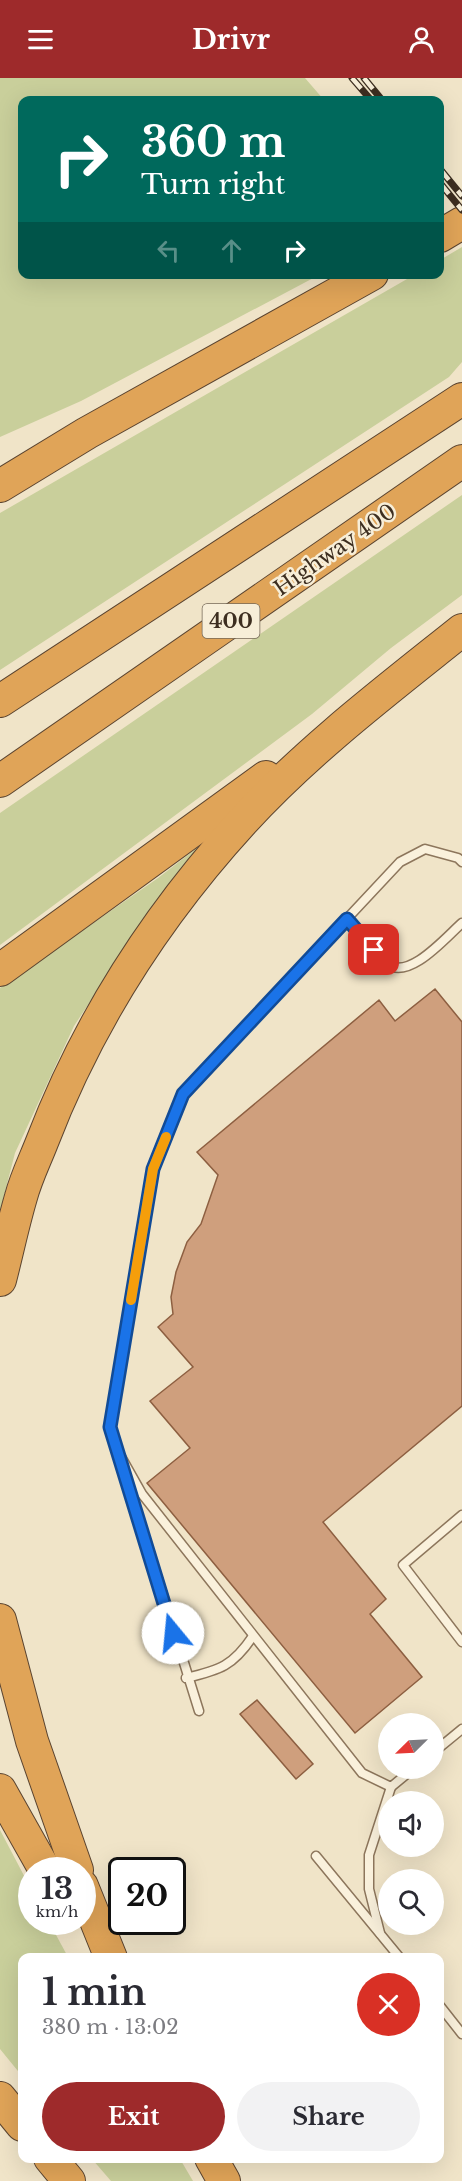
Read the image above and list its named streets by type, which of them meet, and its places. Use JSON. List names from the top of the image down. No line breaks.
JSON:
{"streets":{"highway":["Highway 400","400"]},"north":"bottom left","page":{"header":"Drivr","turn":["360 m","Turn right"],"speed":"13 km/h","limit":"20","heading":["1 min","380 m · 13:02"],"buttons":["Exit","Share"]}}
